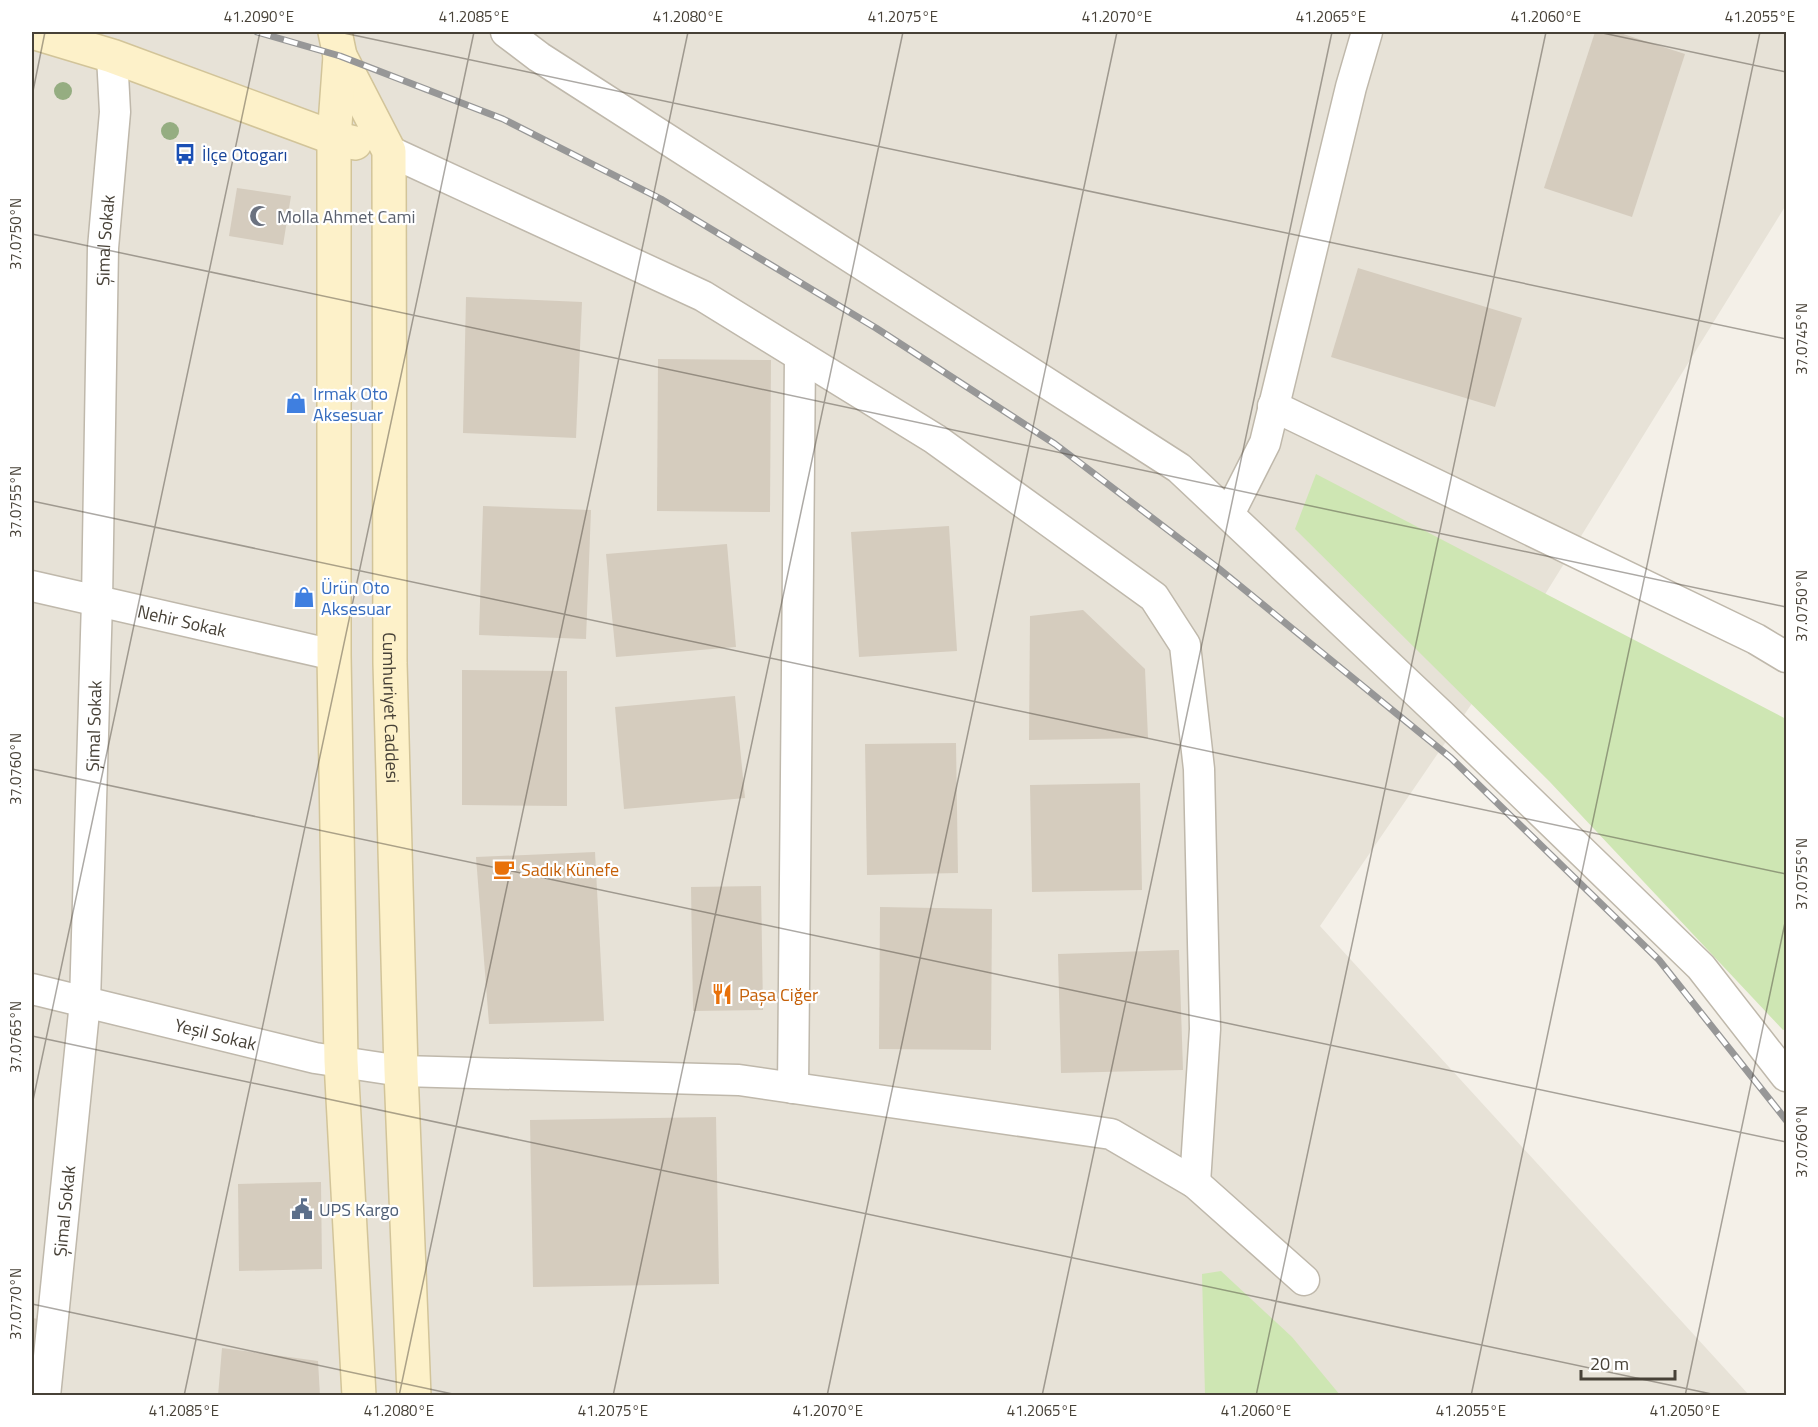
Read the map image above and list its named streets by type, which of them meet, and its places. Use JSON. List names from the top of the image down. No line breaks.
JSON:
{"streets":{"main road":["Cumhuriyet Caddesi"],"street":["Şimal Sokak","Nehir Sokak","Yeşil Sokak"]},"crossings":[["Şimal Sokak","Nehir Sokak"],["Şimal Sokak","Yeşil Sokak"],["Cumhuriyet Caddesi","Yeşil Sokak"]],"places":{"bus stop":["İlçe Otogarı"],"mosque":["Molla Ahmet Cami"],"shop":["Irmak Oto Aksesuar","Ürün Oto Aksesuar"],"cafe":["Sadık Künefe"],"restaurant":["Paşa Ciğer"],"public building":["UPS Kargo"]},"scale_bar":"20 m","coordinates":["41.2090°E","41.2085°E","41.2080°E","41.2075°E","41.2070°E","41.2065°E","41.2060°E","41.2055°E","37.0750°N","37.0745°N","37.0755°N","37.0760°N","37.0765°N","37.0770°N","41.2050°E"]}
